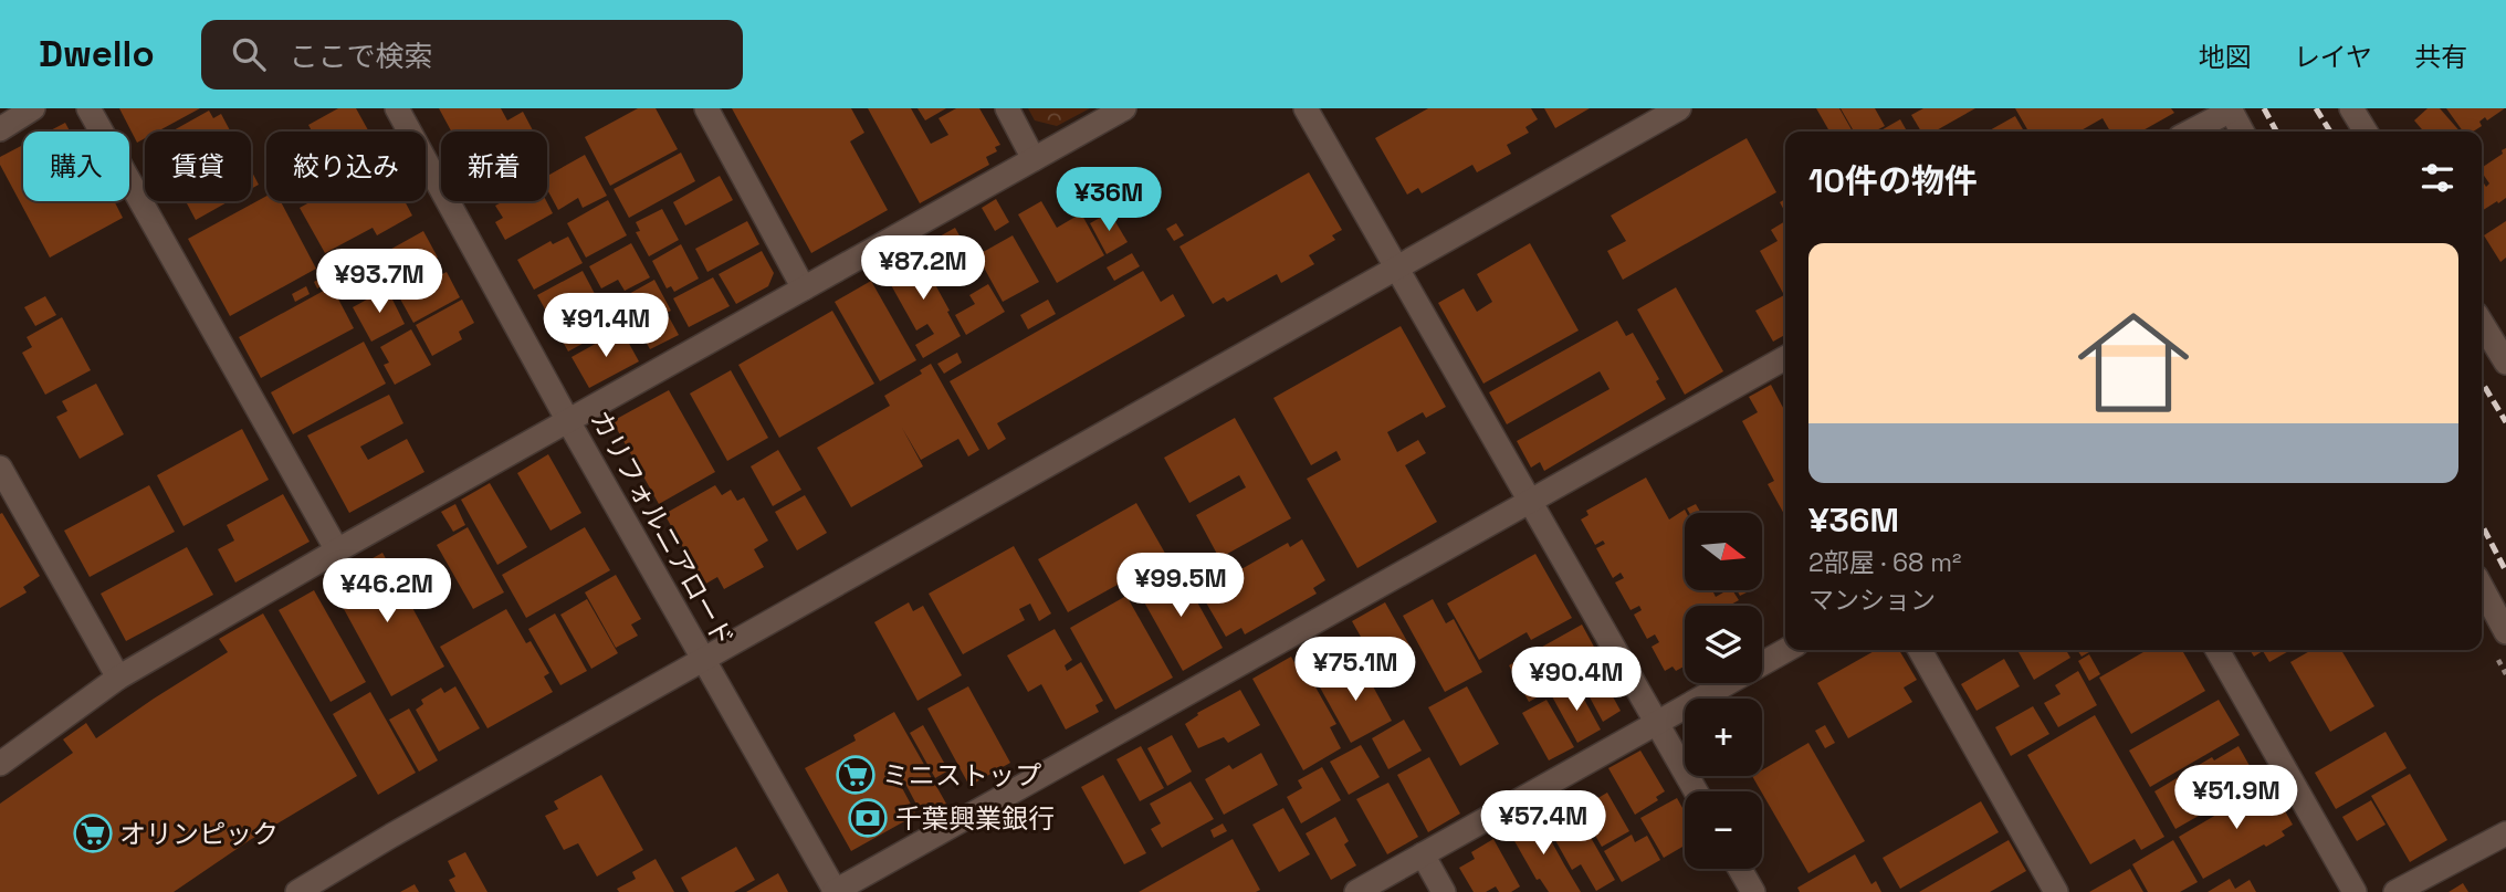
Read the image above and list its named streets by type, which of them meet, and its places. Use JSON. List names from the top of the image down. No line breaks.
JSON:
{"streets":{"street":["カリフォルニアロード"]},"places":{"supermarket":["ミニストップ","オリンピック"],"bank":["千葉興業銀行"]},"north":"right","page":{"header":"Dwello","search":"ここで検索","nav":["地図","レイヤ","共有"],"chip":["購入","賃貸","絞り込み","新着"],"heading":"10件の物件","price":["¥36M","¥87.2M","¥93.7M","¥91.4M","¥99.5M","¥46.2M","¥75.1M","¥90.4M","¥51.9M","¥57.4M"],"list":[{"name":"¥36M","note":"2部屋 · 68 m² · マンション"}],"map_buttons":["+","−"]}}
